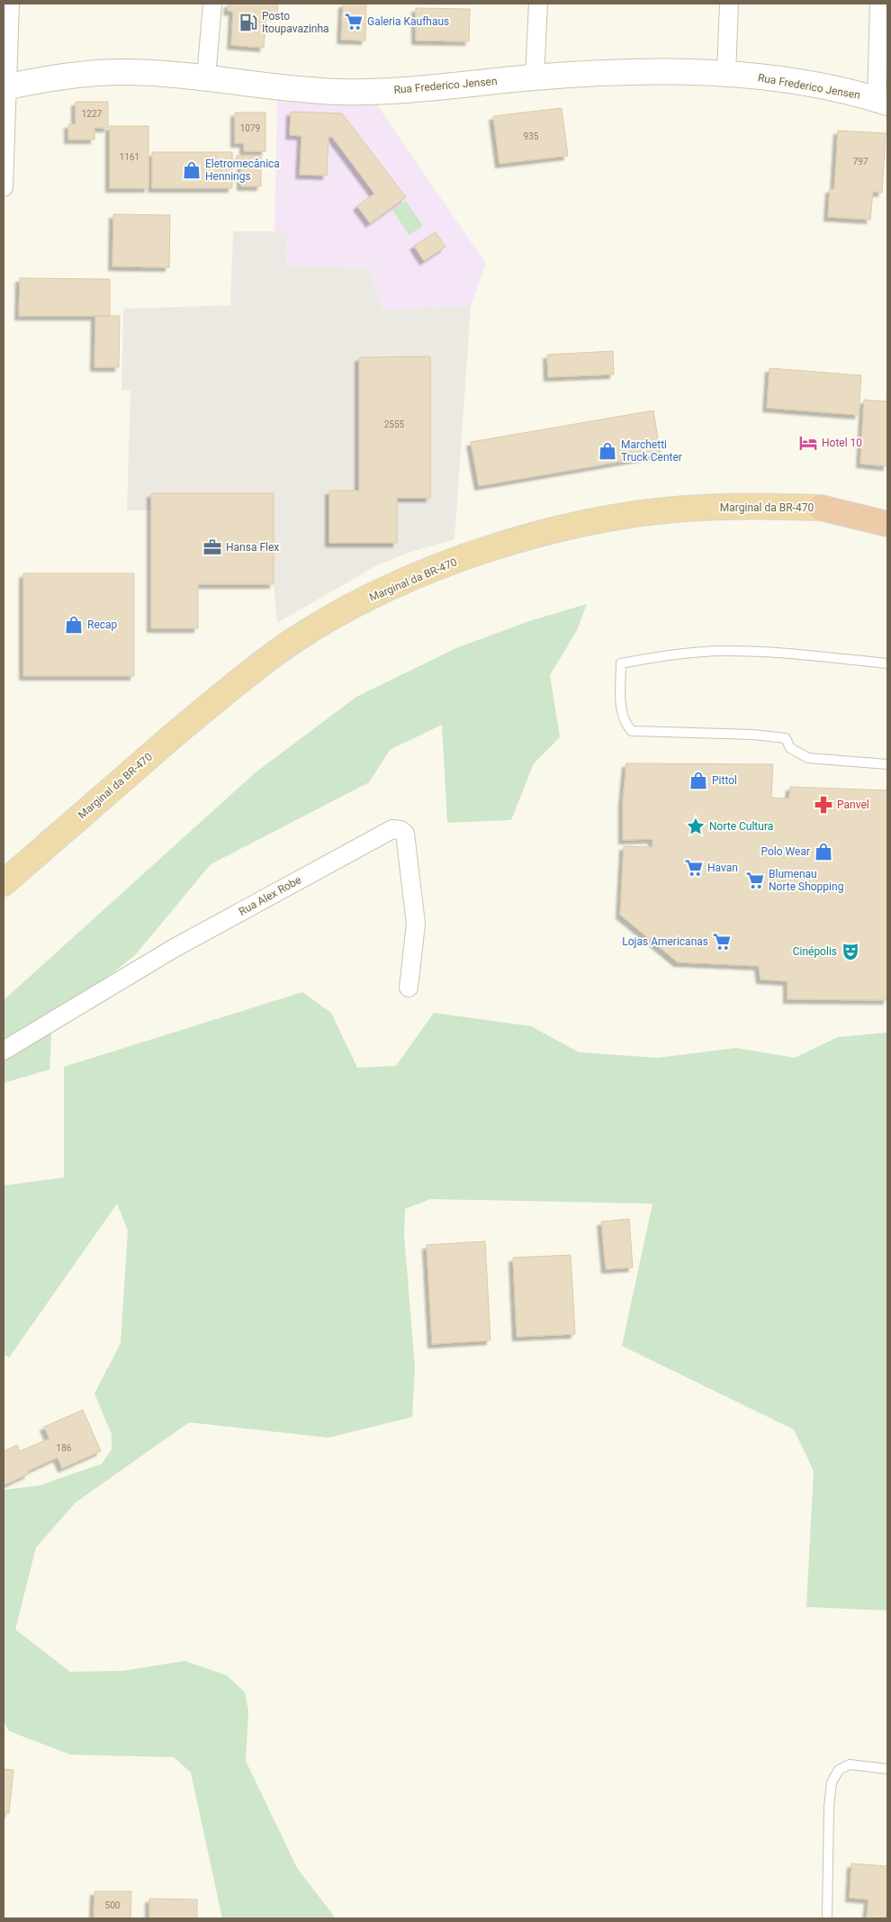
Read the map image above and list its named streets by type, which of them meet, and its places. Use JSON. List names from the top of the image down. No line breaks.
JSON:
{"streets":{"highway":["Marginal da BR-470"],"main road":["Rua Frederico Jensen"],"street":["Rua Alex Robe"]},"places":{"supermarket":["Galeria Kaufhaus","Havan","Blumenau Norte Shopping","Lojas Americanas"],"fuel station":["Posto Itoupavazinha"],"shop":["Eletromecânica Hennings","Marchetti Truck Center","Recap","Pittol","Polo Wear"],"hotel":["Hotel 10"],"office":["Hansa Flex"],"pharmacy":["Panvel"],"place":["Norte Cultura"],"theatre":["Cinépolis"]},"house_numbers":["1227","1079","935","1161","797","2555","186","500"]}
